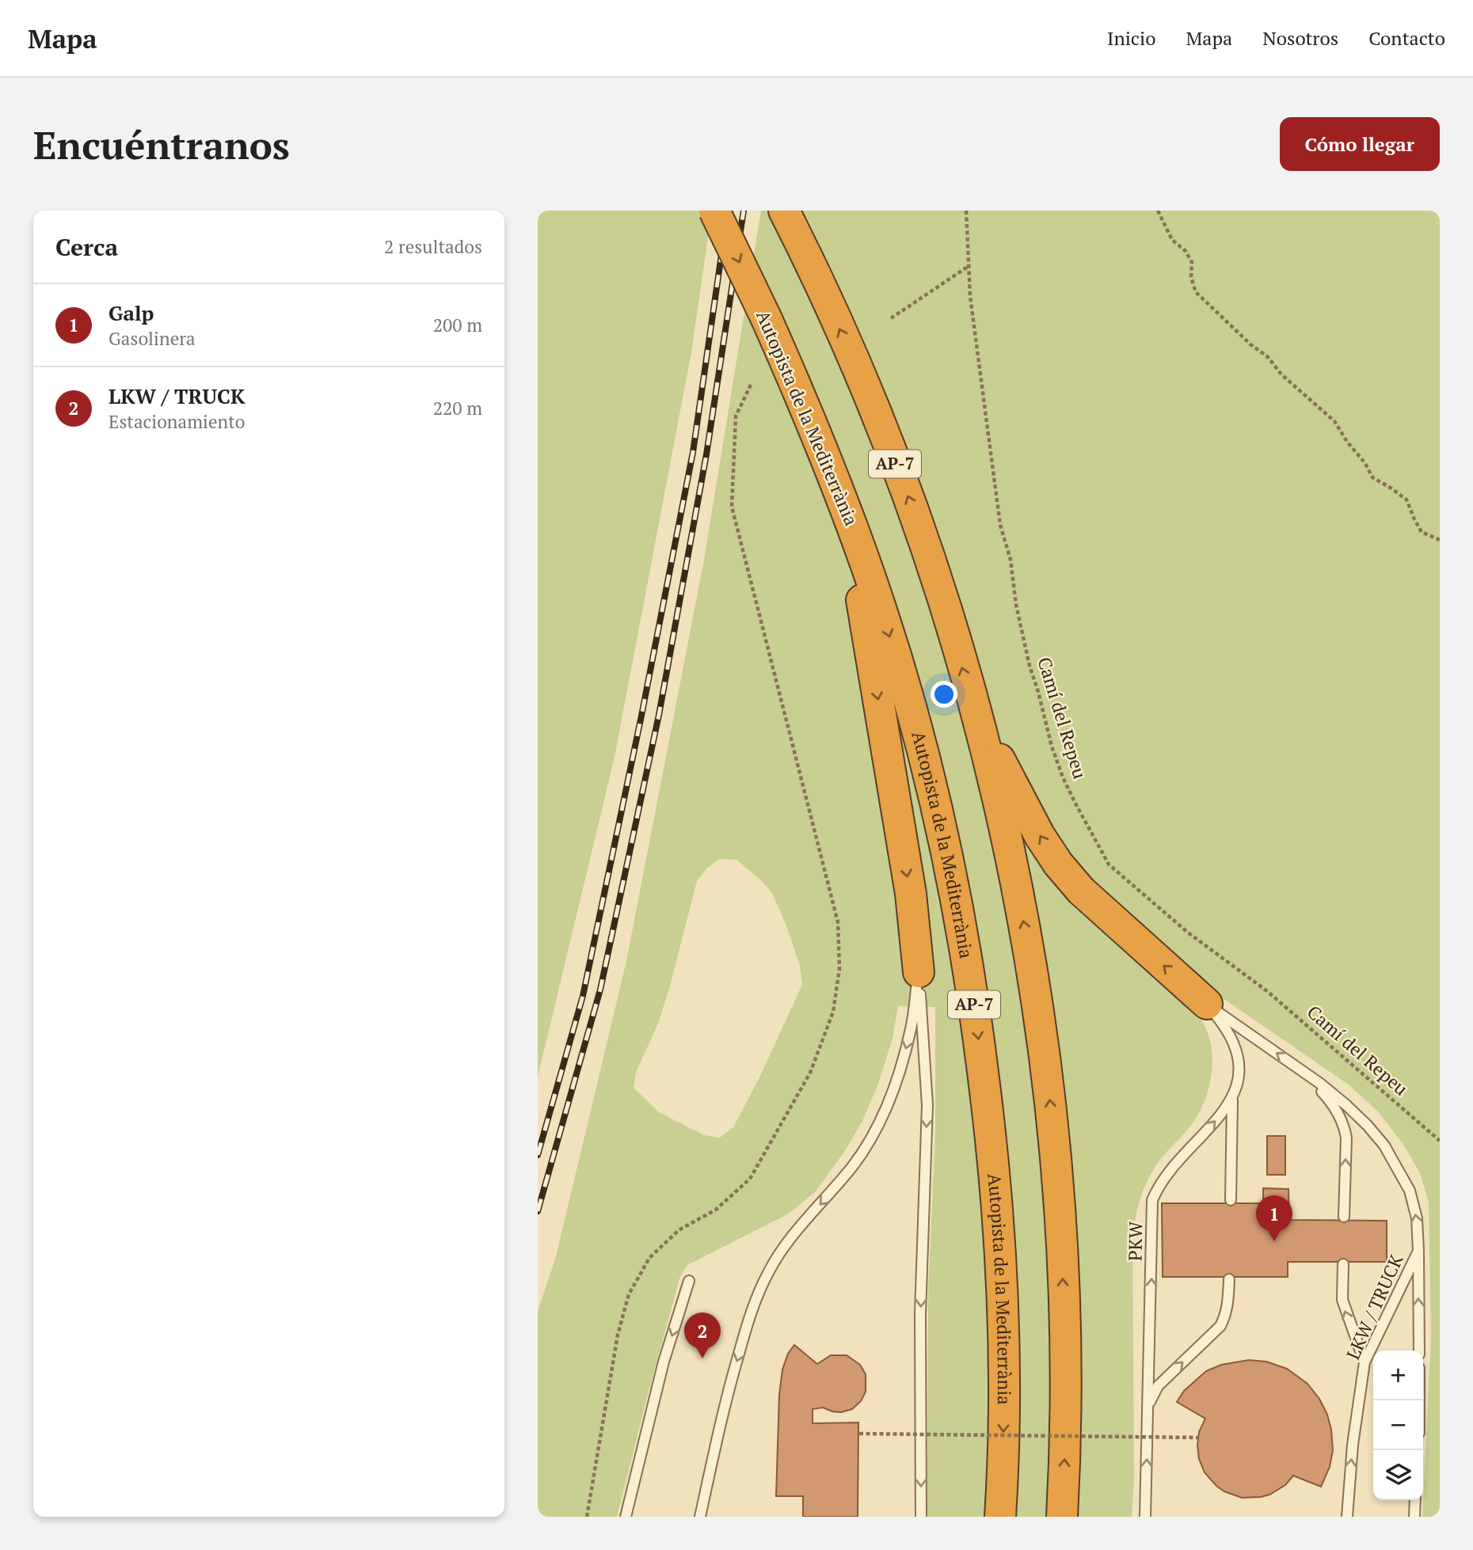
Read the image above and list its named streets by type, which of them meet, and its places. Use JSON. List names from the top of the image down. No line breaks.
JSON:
{"streets":{"highway":["Autopista de la Mediterrània","AP-7"],"lane":["PKW","LKW / TRUCK"],"path":["Camí del Repeu"]},"crossings":[["PKW","LKW / TRUCK"]],"one_way":["PKW"],"page":{"header":"Mapa","nav":["Inicio","Mapa","Nosotros","Contacto"],"buttons":"Cómo llegar","title":"Encuéntranos","heading":["Cerca","2 resultados"],"list":[{"mark":"1","name":"Galp","note":"Gasolinera","value":"200 m"},{"mark":"2","name":"LKW / TRUCK","note":"Estacionamiento","value":"220 m"}],"pins":["1","2"],"map_buttons":["+","−"]}}
